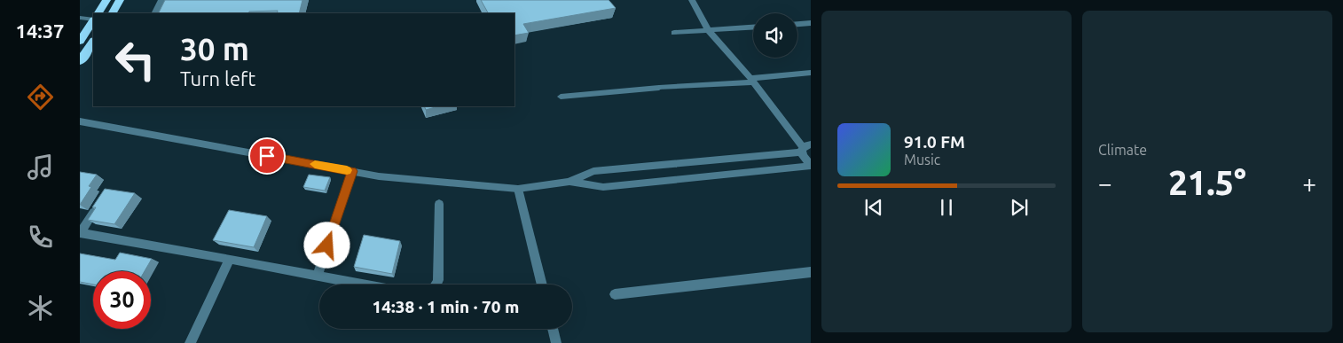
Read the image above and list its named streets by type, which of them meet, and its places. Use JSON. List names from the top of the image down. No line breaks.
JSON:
{"page":{"tabs":"14:37","tile":"Climate","turn":["30 m","Turn left"],"song":["91.0 FM","Music"],"heat":["−","21.5°","+"],"limit":"30","trip":"14:38 · 1 min · 70 m"}}
